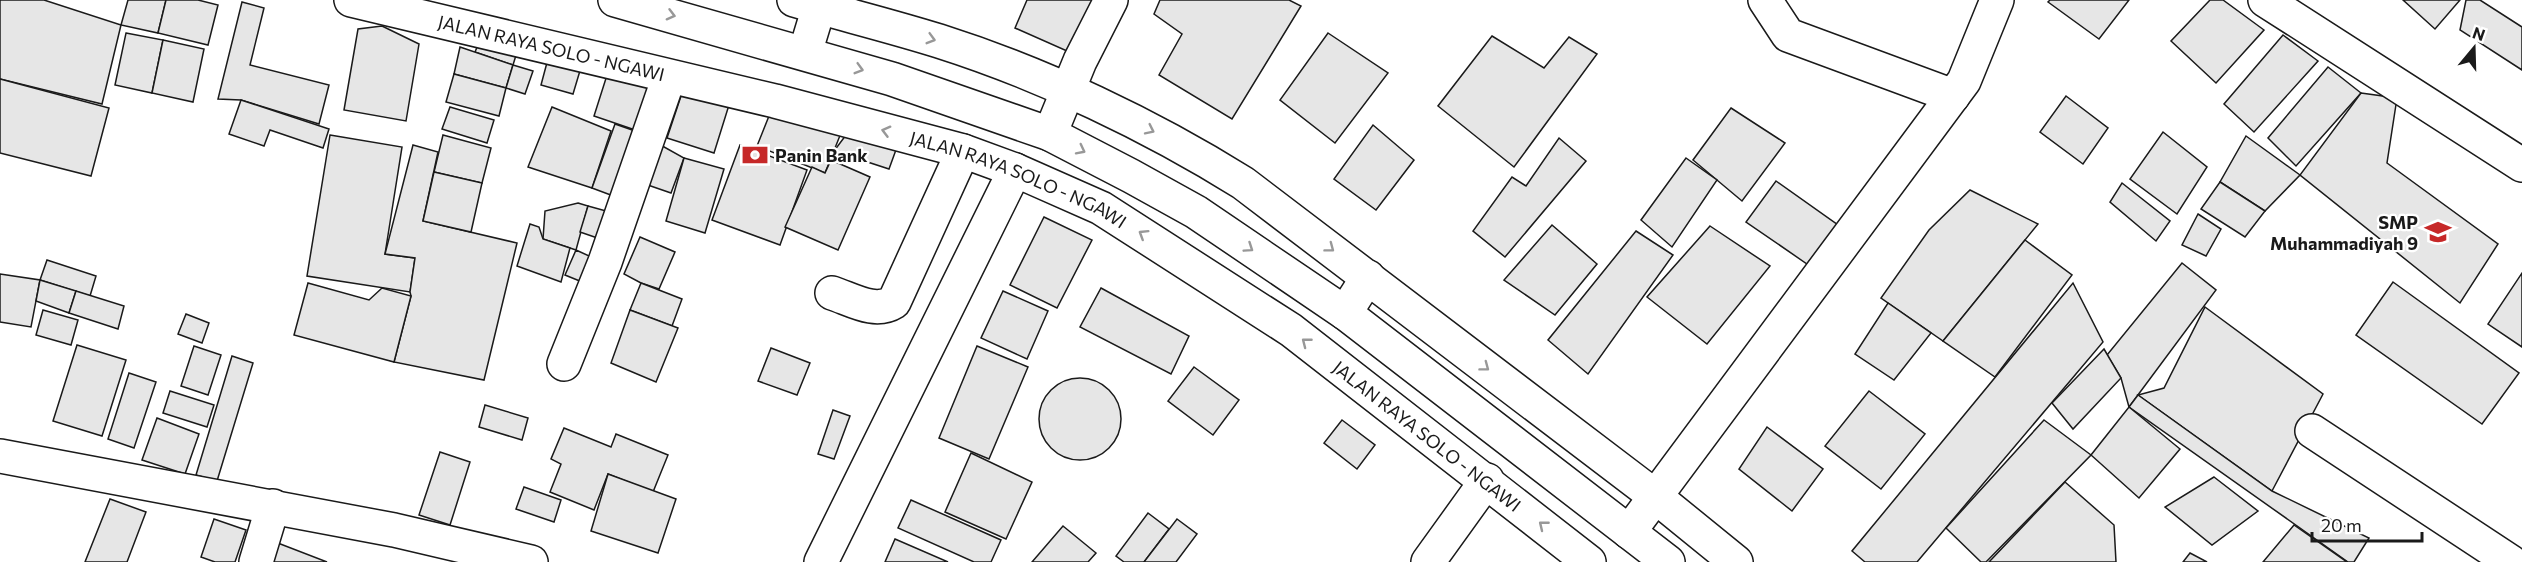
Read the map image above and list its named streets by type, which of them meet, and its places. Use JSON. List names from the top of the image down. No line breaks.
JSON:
{"streets":{"main road":["JALAN RAYA SOLO - NGAWI"]},"places":{"bank":["Panin Bank"],"school or university":["SMP Muhammadiyah 9"]},"scale_bar":"20 m","north":"top"}
